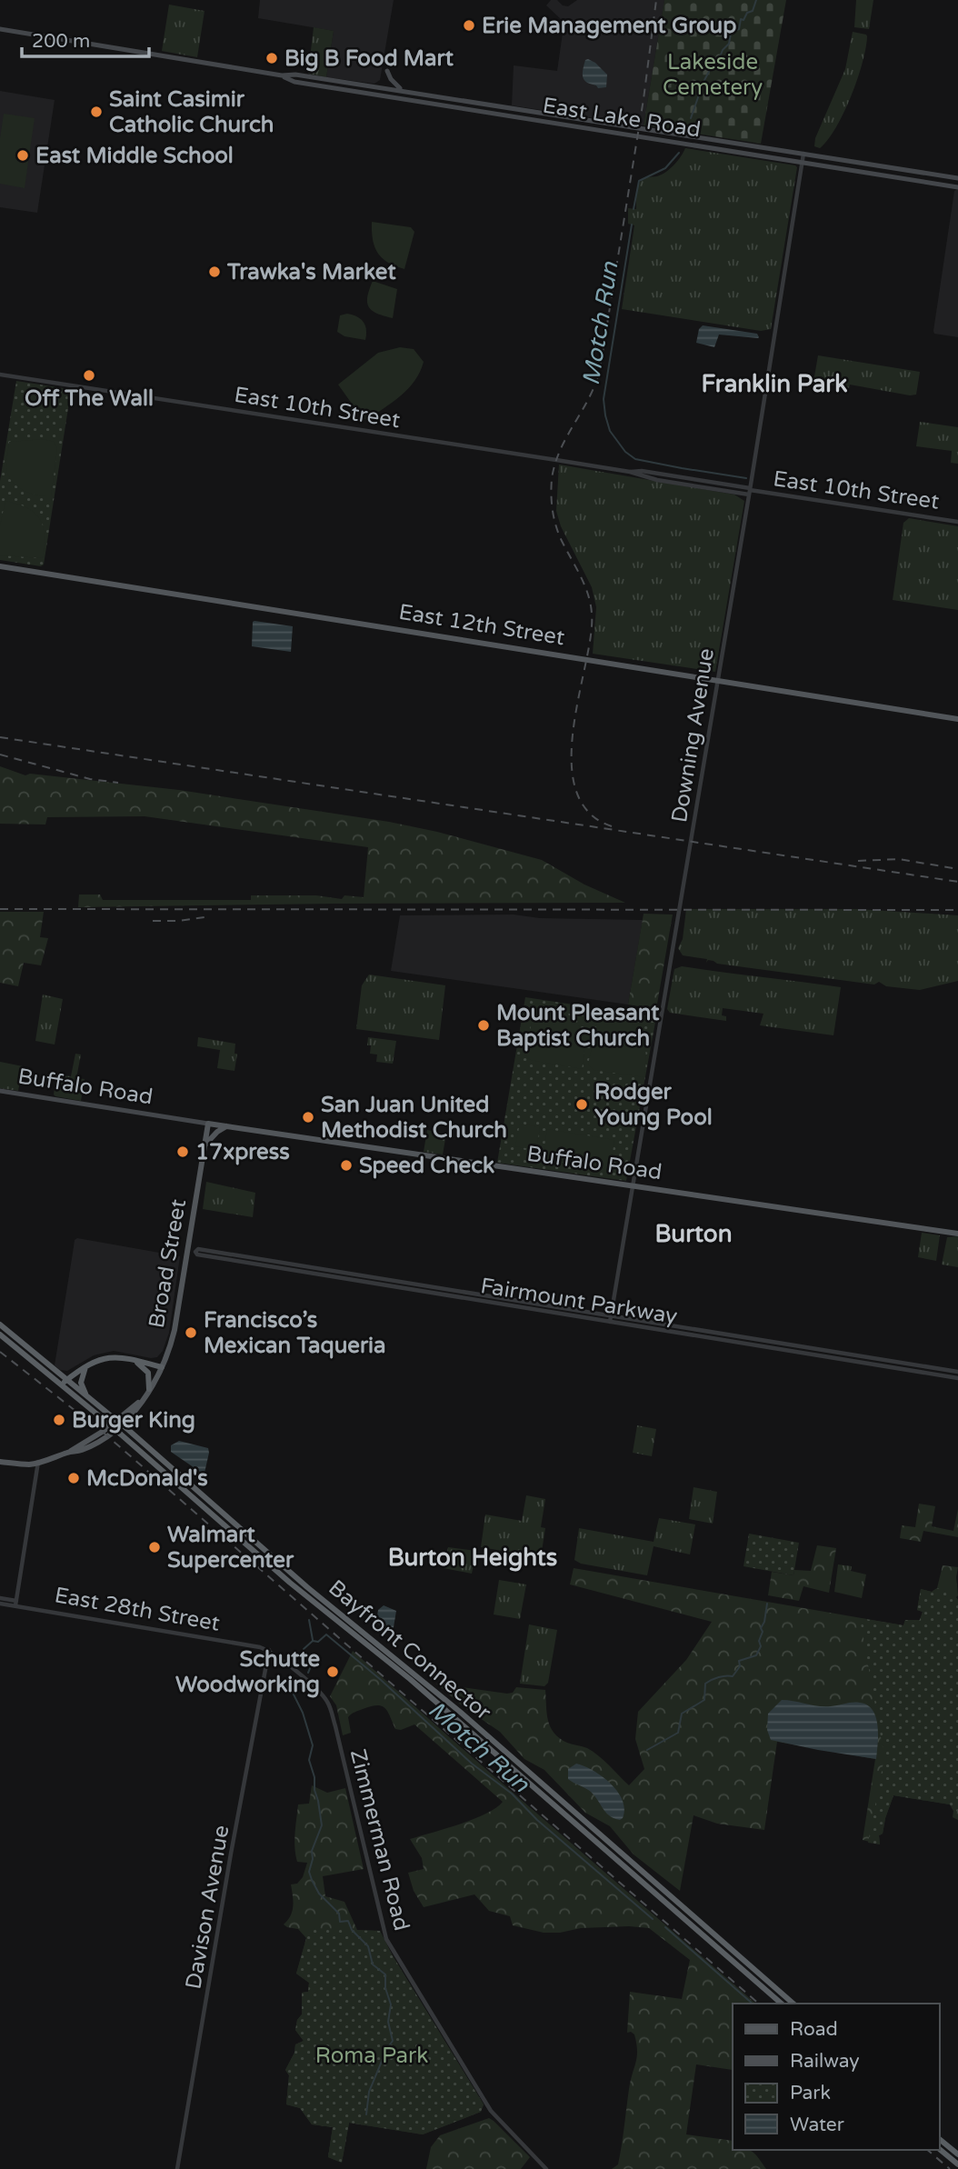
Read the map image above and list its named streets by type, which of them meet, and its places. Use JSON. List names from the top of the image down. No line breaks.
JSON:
{"streets":{"highway":["Bayfront Connector"],"main road":["East Lake Road","East 12th Street","Buffalo Road","Broad Street"],"street":["East 10th Street","Downing Avenue","Fairmount Parkway","East 28th Street","Zimmerman Road","Davison Avenue"]},"crossings":[["East Lake Road","Downing Avenue"],["East 10th Street","Downing Avenue"],["East 12th Street","Downing Avenue"],["Downing Avenue","Buffalo Road"],["Downing Avenue","Fairmount Parkway"],["Buffalo Road","Broad Street"],["Broad Street","Fairmount Parkway"],["East 28th Street","Zimmerman Road"],["East 28th Street","Davison Avenue"],["Zimmerman Road","Davison Avenue"]],"districts":["Franklin Park","Burton","Burton Heights"],"water":["Motch Run"],"parks":["Lakeside Cemetery","Roma Park"],"places":["Erie Management Group","Big B Food Mart","Saint Casimir Catholic Church","East Middle School","Trawka's Market","Off The Wall","Mount Pleasant Baptist Church","Rodger Young Pool","San Juan United Methodist Church","17xpress","Speed Check","Francisco’s Mexican Taqueria","Burger King","McDonald's","Walmart Supercenter","Schutte Woodworking"],"legend":["Road","Railway","Park","Water"],"scale_bar":"200 m"}
